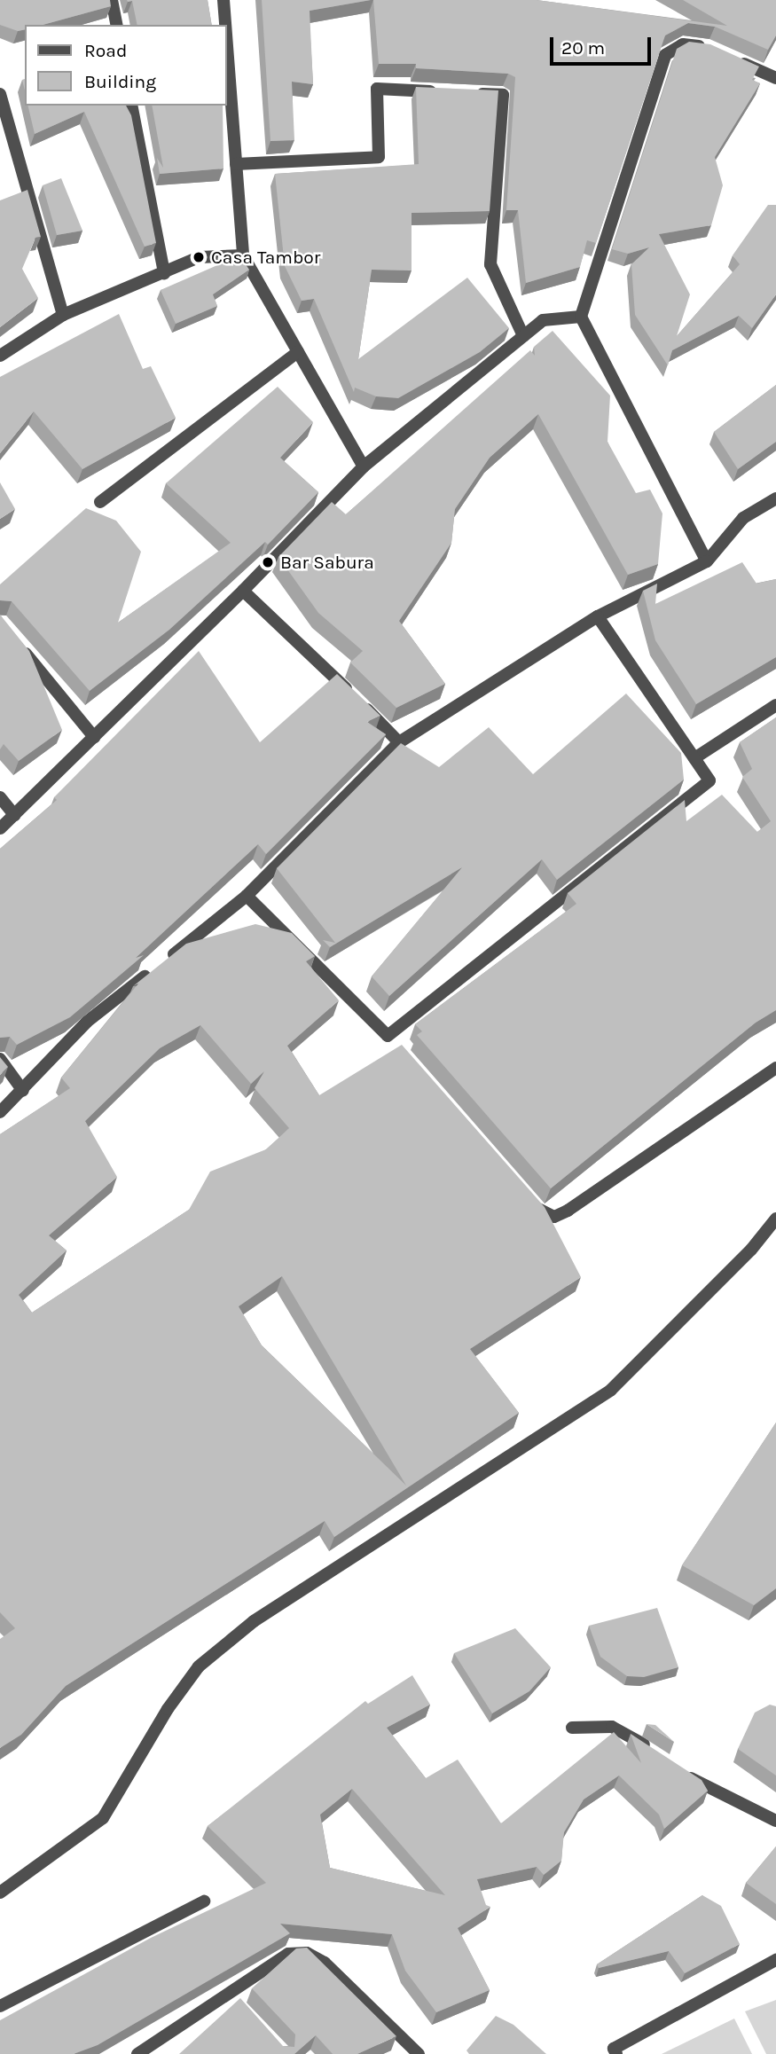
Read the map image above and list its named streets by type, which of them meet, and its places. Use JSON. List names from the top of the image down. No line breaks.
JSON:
{"places":["Casa Tambor","Bar Sabura"],"legend":["Road","Building"],"scale_bar":"20 m"}
